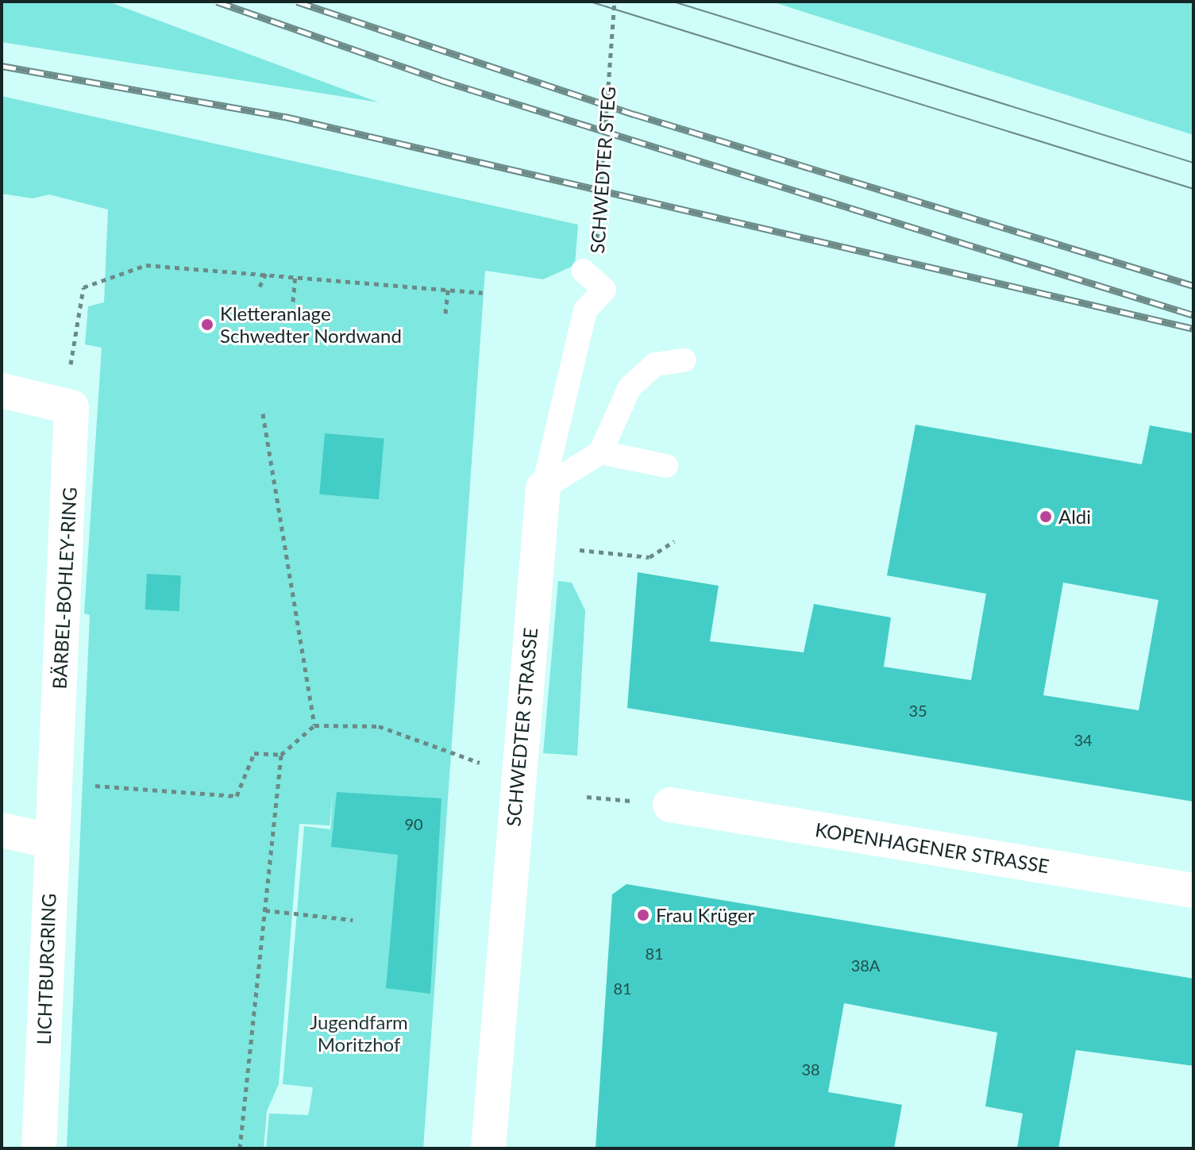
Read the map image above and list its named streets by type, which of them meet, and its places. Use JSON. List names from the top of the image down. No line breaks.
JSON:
{"streets":{"street":["BÄRBEL-BOHLEY-RING","SCHWEDTER STRASSE","KOPENHAGENER STRASSE","LICHTBURGRING"],"lane":["SCHWEDTER STEG"]},"crossings":[["SCHWEDTER STEG","SCHWEDTER STRASSE"],["BÄRBEL-BOHLEY-RING","LICHTBURGRING"]],"parks":["Jugendfarm Moritzhof"],"places":["Kletteranlage Schwedter Nordwand","Aldi","Frau Krüger"],"house_numbers":["35","34","90","81","38A","81","38"]}
